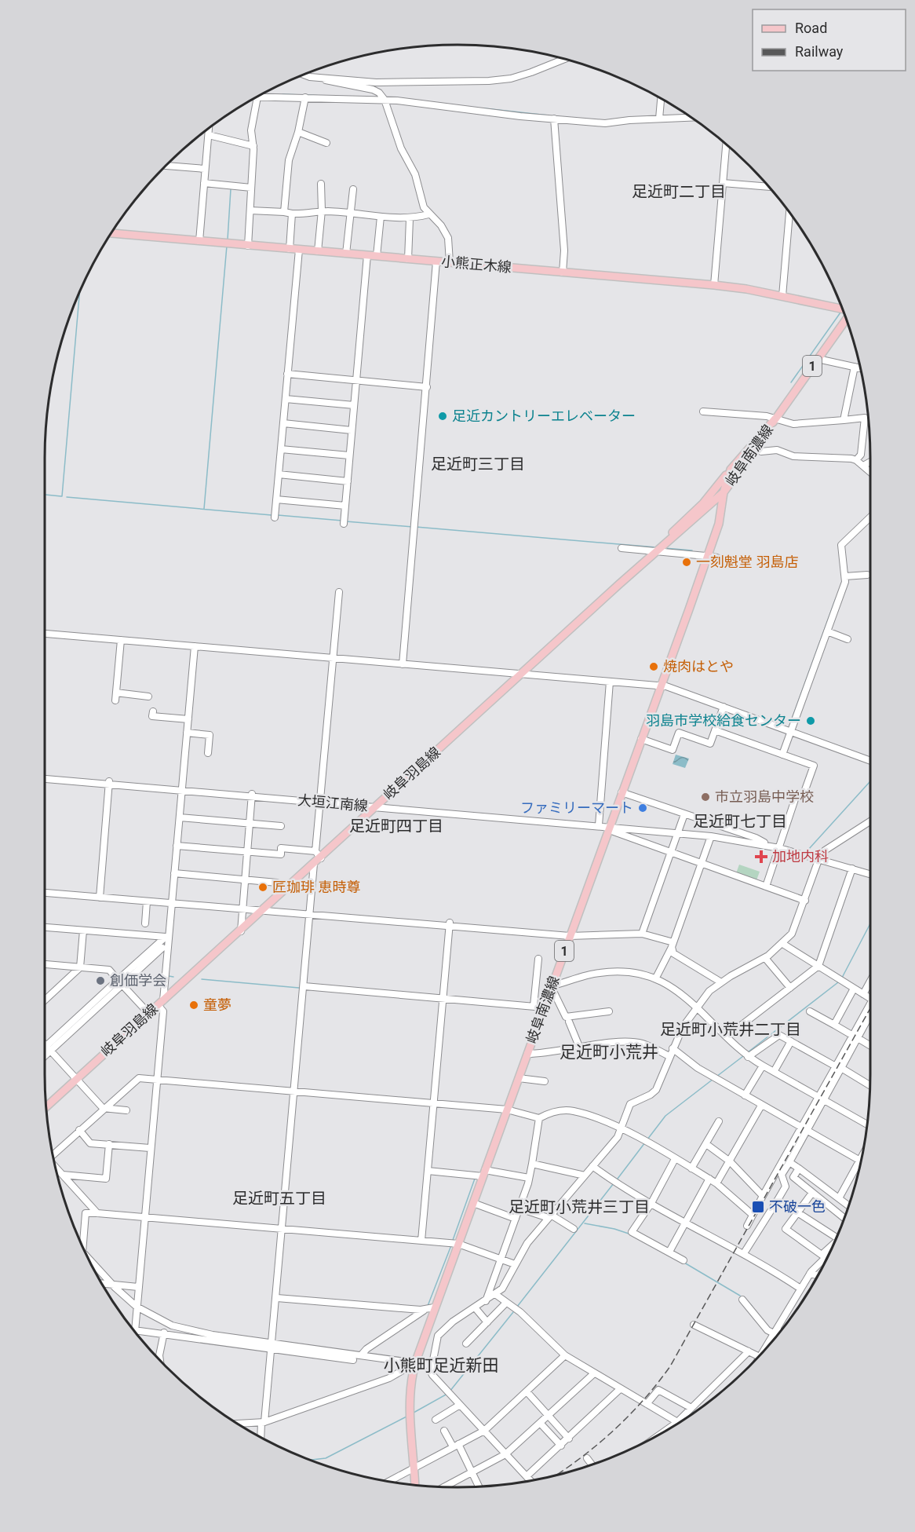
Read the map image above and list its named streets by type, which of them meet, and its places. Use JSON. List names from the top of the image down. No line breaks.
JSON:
{"streets":{"main road":["小熊正木線","1","岐阜南濃線","岐阜羽島線"],"street":["大垣江南線"]},"crossings":[["1","岐阜南濃線"],["岐阜南濃線","岐阜羽島線"],["岐阜南濃線","大垣江南線"],["岐阜羽島線","大垣江南線"]],"districts":["足近町二丁目","足近町三丁目","足近町七丁目","足近町四丁目","足近町小荒井二丁目","足近町小荒井","足近町五丁目","足近町小荒井三丁目","小熊町足近新田"],"places":{"other":["足近カントリーエレベーター","一刻魁堂 羽島店","焼肉はとや","羽島市学校給食センター","市立羽島中学校","ファミリーマート","匠珈琲 恵時尊","創価学会","童夢"],"health":["加地内科"],"transit":["不破一色"]},"legend":["Road","Railway"]}
